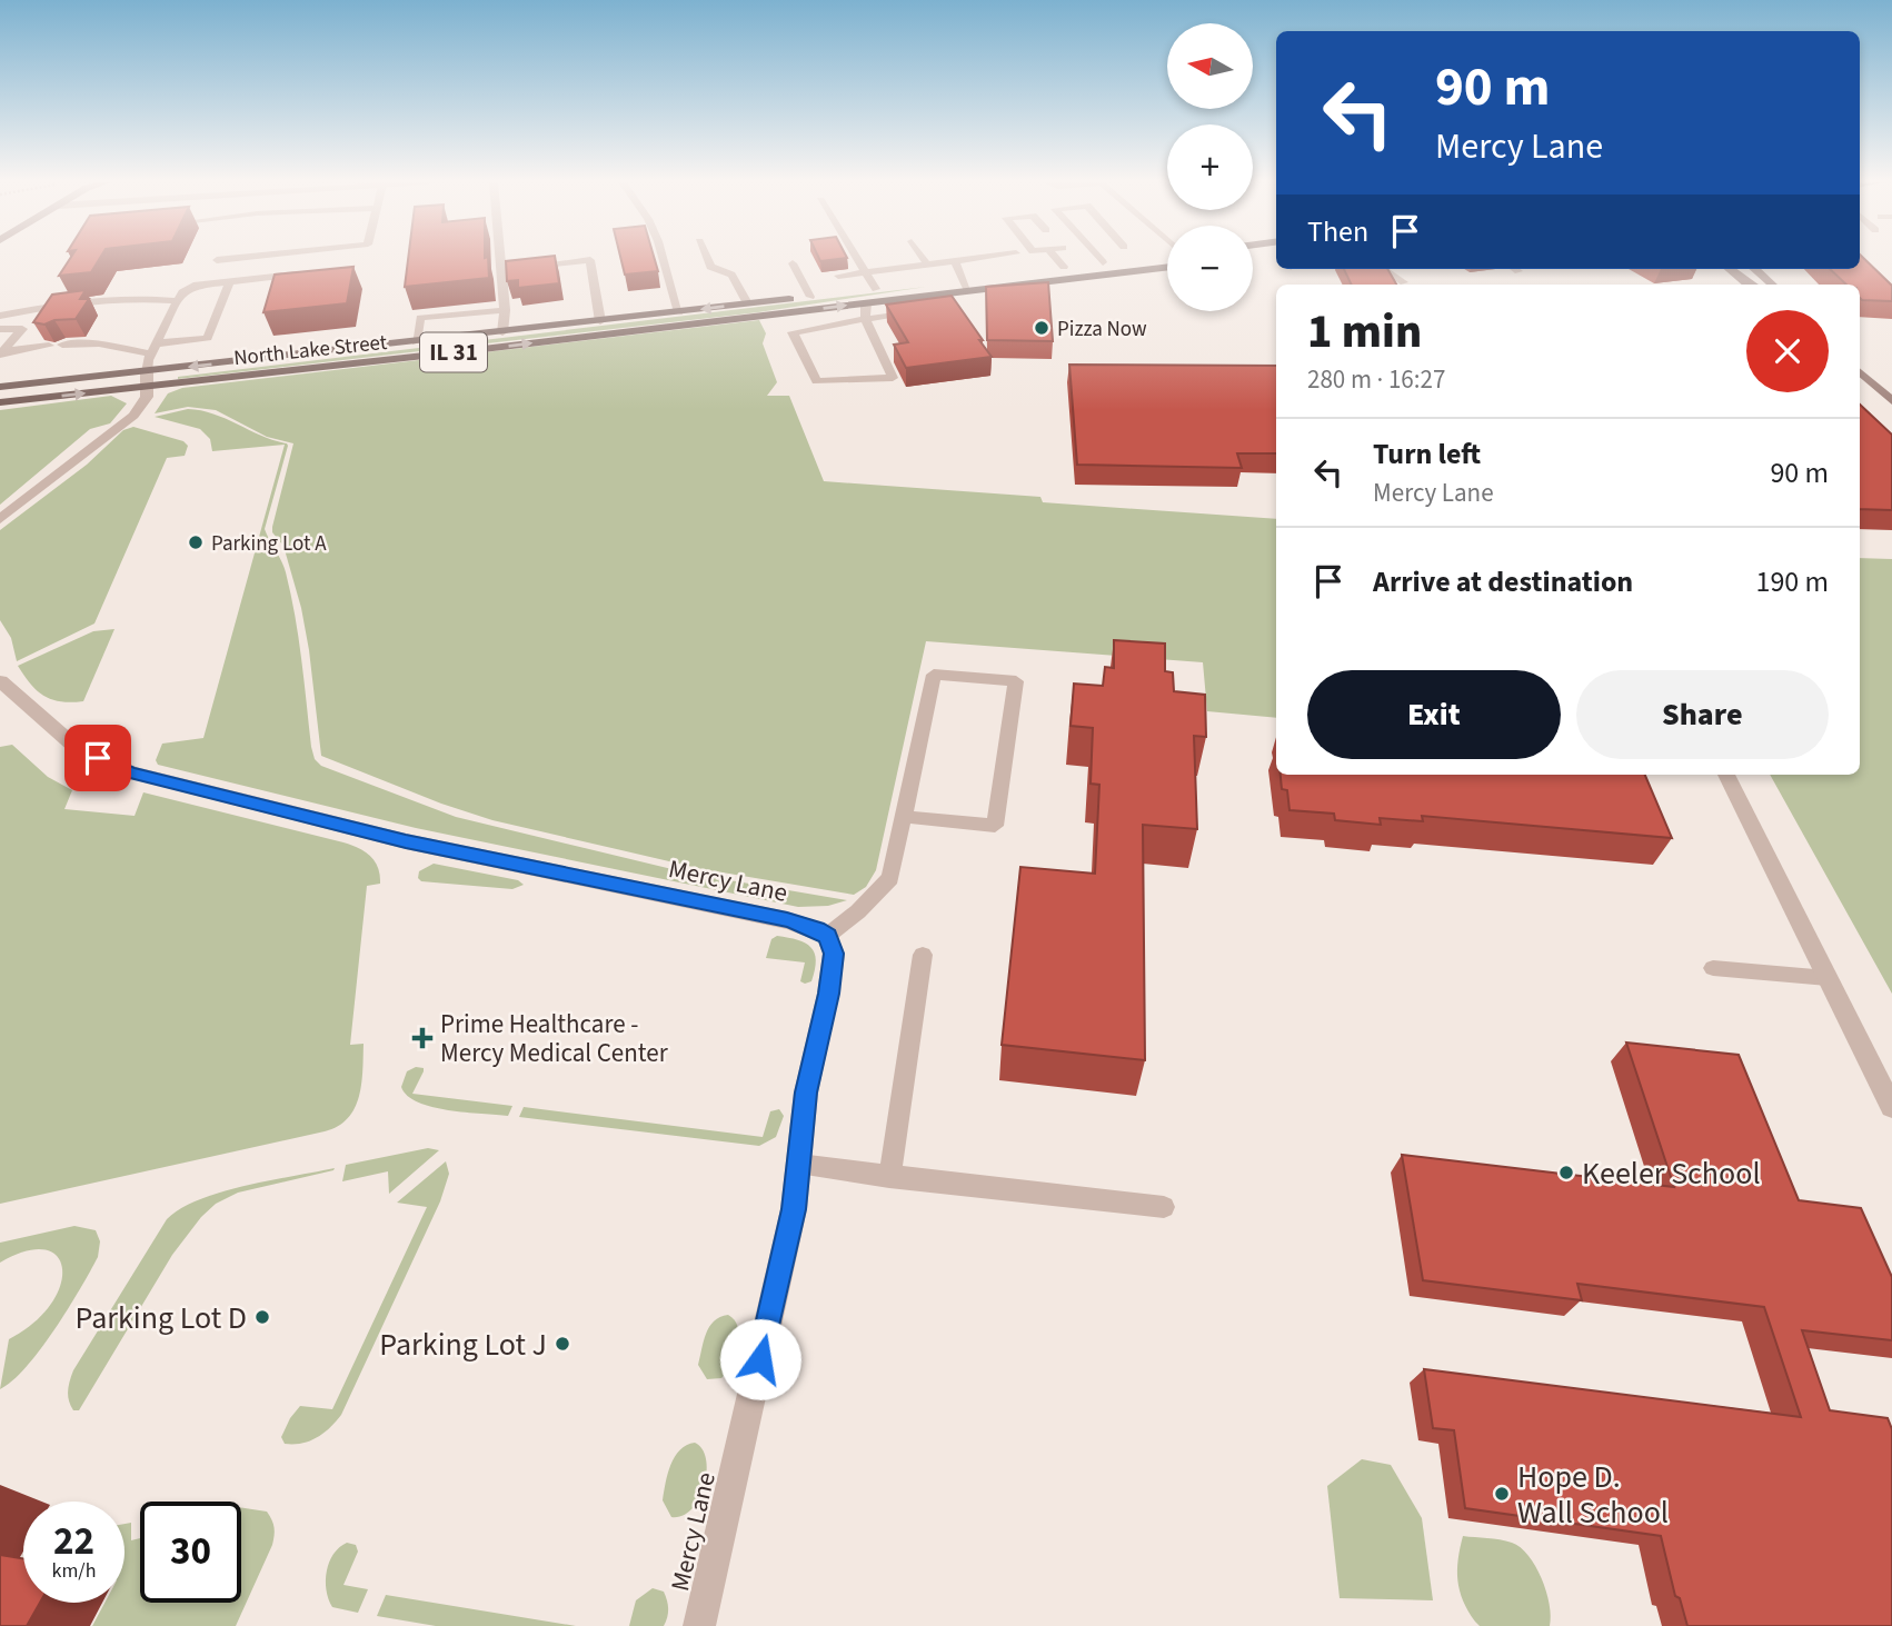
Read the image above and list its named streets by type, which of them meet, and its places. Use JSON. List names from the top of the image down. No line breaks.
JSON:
{"streets":{"main road":["North Lake Street","IL 31"],"street":["Mercy Lane"]},"places":{"other":["Pizza Now","Parking Lot A","Keeler School","Parking Lot D","Parking Lot J","Hope D. Wall School"],"health":["Prime Healthcare - Mercy Medical Center"]},"north":"left","page":{"map_buttons":["+","−"],"turn":["90 m","Mercy Lane"],"then":"Then","heading":["1 min","280 m · 16:27"],"list":[{"name":"Turn left","note":"Mercy Lane","value":"90 m"},{"name":"Arrive at destination","value":"190 m"}],"buttons":["Exit","Share"],"speed":"22 km/h","limit":"30"}}
